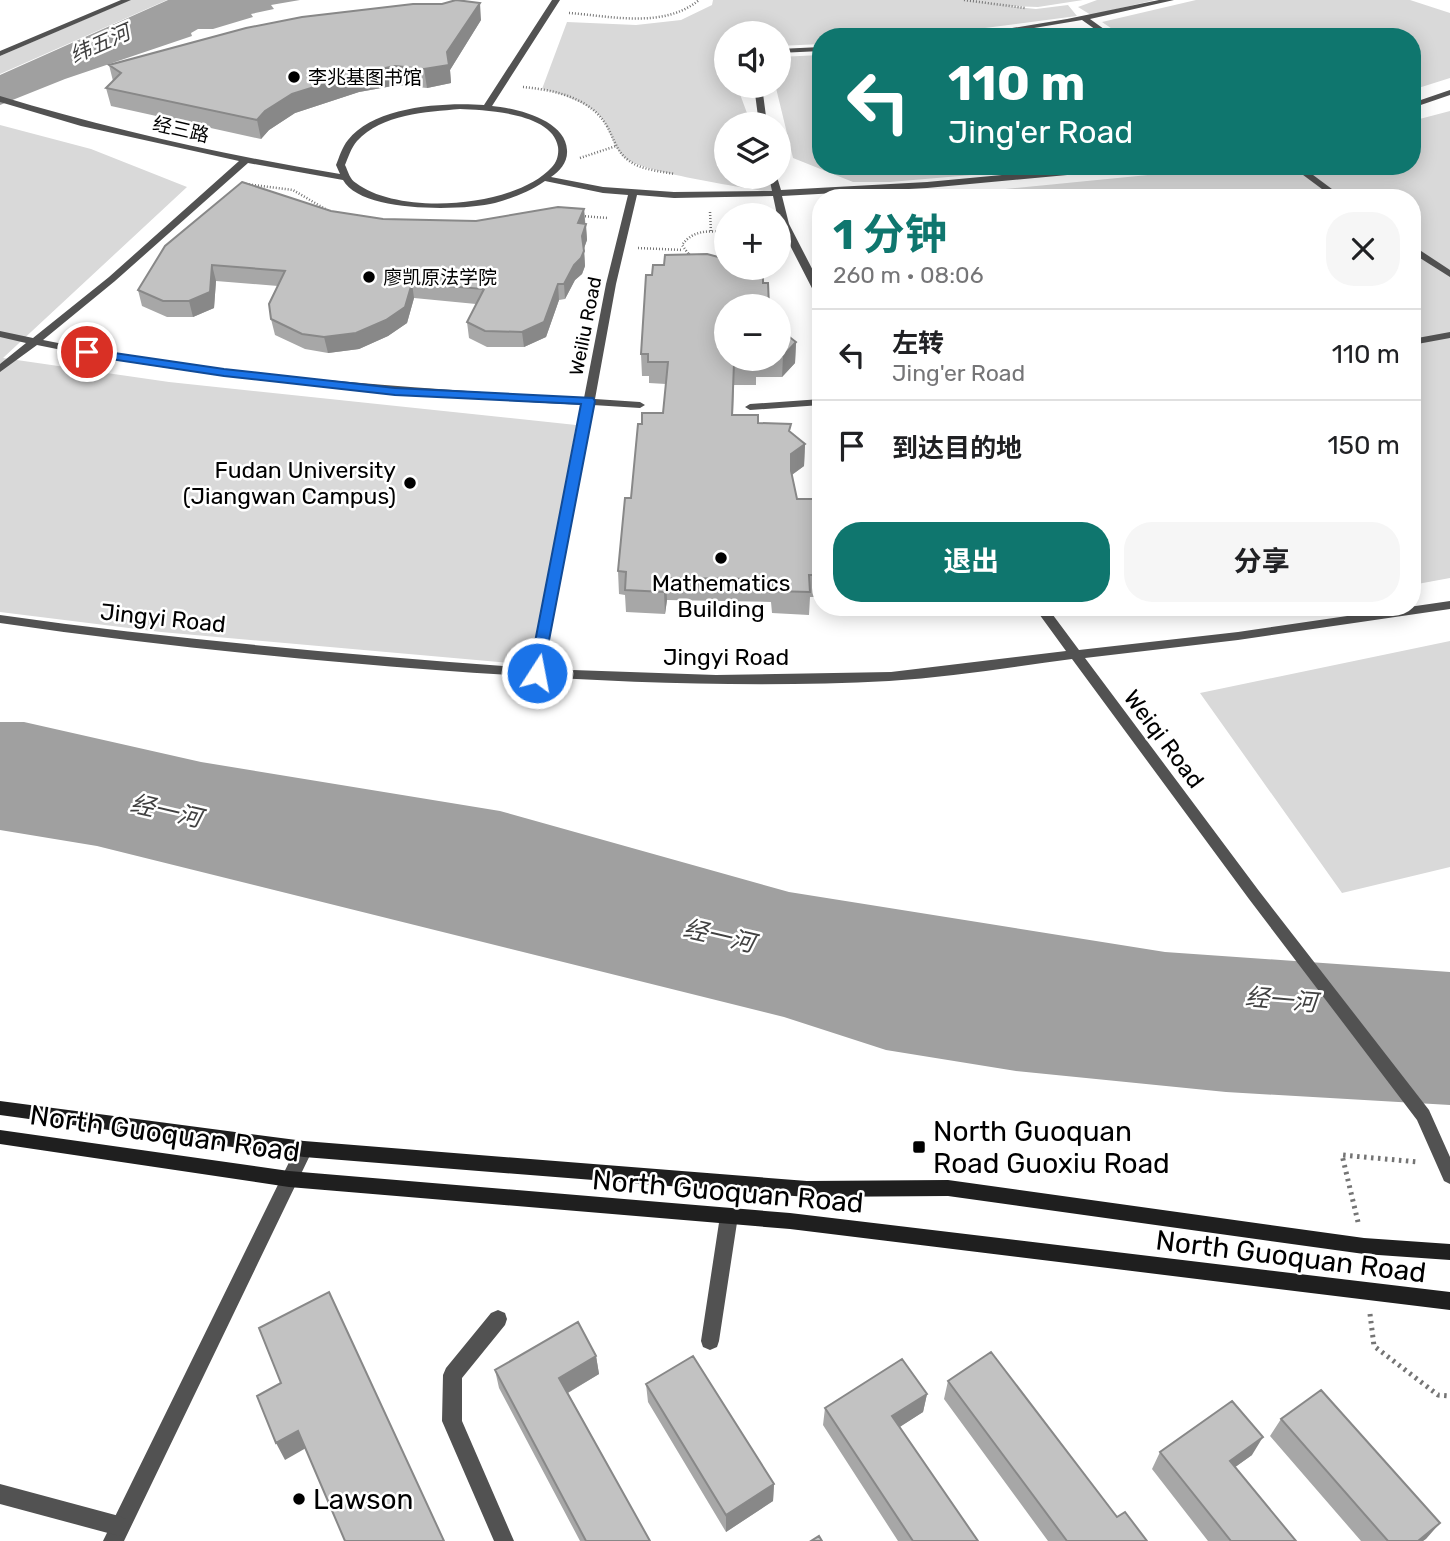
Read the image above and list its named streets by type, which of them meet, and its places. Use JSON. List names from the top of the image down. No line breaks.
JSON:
{"streets":{"main road":["North Guoquan Road"],"street":["经三路","Weiliu Road","Jingyi Road","Weiqi Road"]},"crossings":[["Weiliu Road","Jingyi Road"],["Jingyi Road","Weiqi Road"]],"water":["纬五河","经一河"],"places":{"other":["李兆基图书馆","廖凯原法学院","Fudan University (Jiangwan Campus)","Mathematics Building","Lawson"],"transit":["North Guoquan Road Guoxiu Road"]},"page":{"map_buttons":["+","−"],"turn":["110 m","Jing'er Road"],"heading":["1 分钟","260 m · 08:06"],"list":[{"name":"左转","note":"Jing'er Road","value":"110 m"},{"name":"到达目的地","value":"150 m"}],"buttons":["退出","分享"]}}
